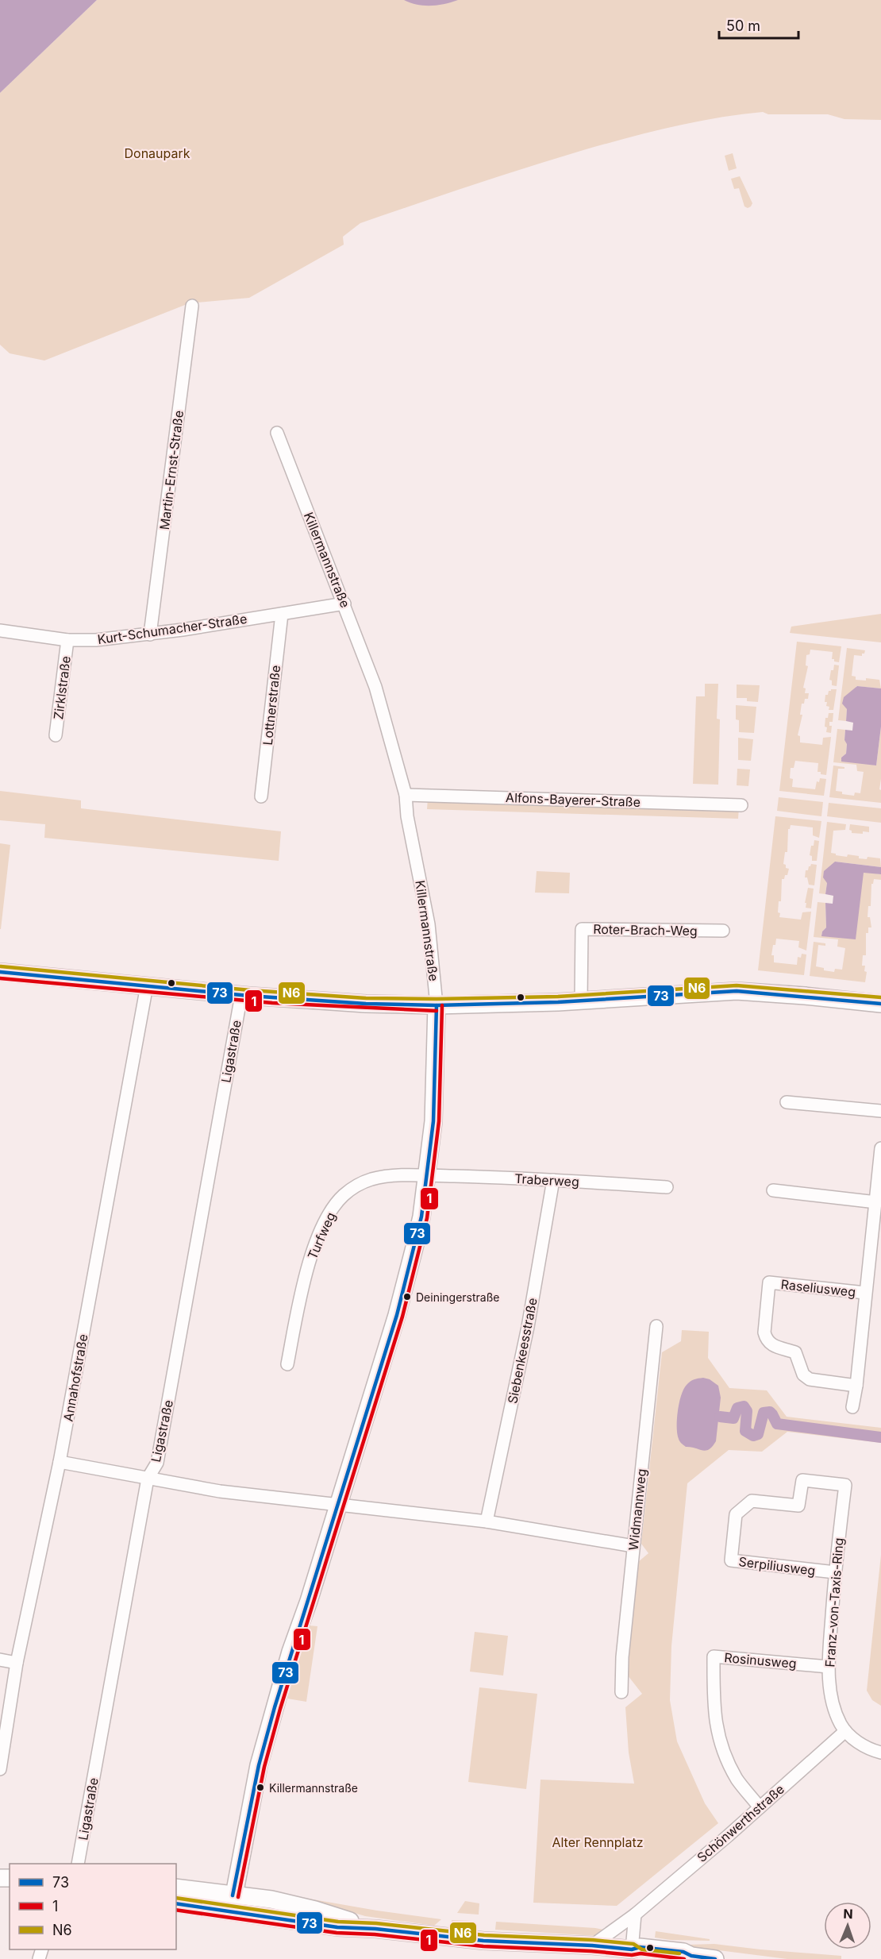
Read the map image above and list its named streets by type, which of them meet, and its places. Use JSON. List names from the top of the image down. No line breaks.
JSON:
{"streets":{"street":["Martin-Ernst-Straße","Killermannstraße","Kurt-Schumacher-Straße","Zirklstraße","Lottnerstraße","Alfons-Bayerer-Straße","Roter-Brach-Weg","Ligastraße","Traberweg","Turfweg","Raseliusweg","Siebenkeesstraße","Annahofstraße","Widmannweg","Serpiliusweg","Franz-von-Taxis-Ring","Rosinusweg","Schönwerthstraße"]},"crossings":[["Martin-Ernst-Straße","Kurt-Schumacher-Straße"],["Killermannstraße","Kurt-Schumacher-Straße"],["Killermannstraße","Alfons-Bayerer-Straße"],["Killermannstraße","Traberweg"],["Killermannstraße","Turfweg"],["Kurt-Schumacher-Straße","Zirklstraße"],["Kurt-Schumacher-Straße","Lottnerstraße"],["Traberweg","Turfweg"],["Traberweg","Siebenkeesstraße"],["Serpiliusweg","Franz-von-Taxis-Ring"],["Franz-von-Taxis-Ring","Rosinusweg"],["Franz-von-Taxis-Ring","Schönwerthstraße"],["Rosinusweg","Schönwerthstraße"]],"parks":["Donaupark","Alter Rennplatz"],"places":["Deiningerstraße","Killermannstraße"],"lines":["transit line N6","transit line 73","transit line 1"],"legend":["73","1","N6"],"scale_bar":"50 m","north":"top"}
